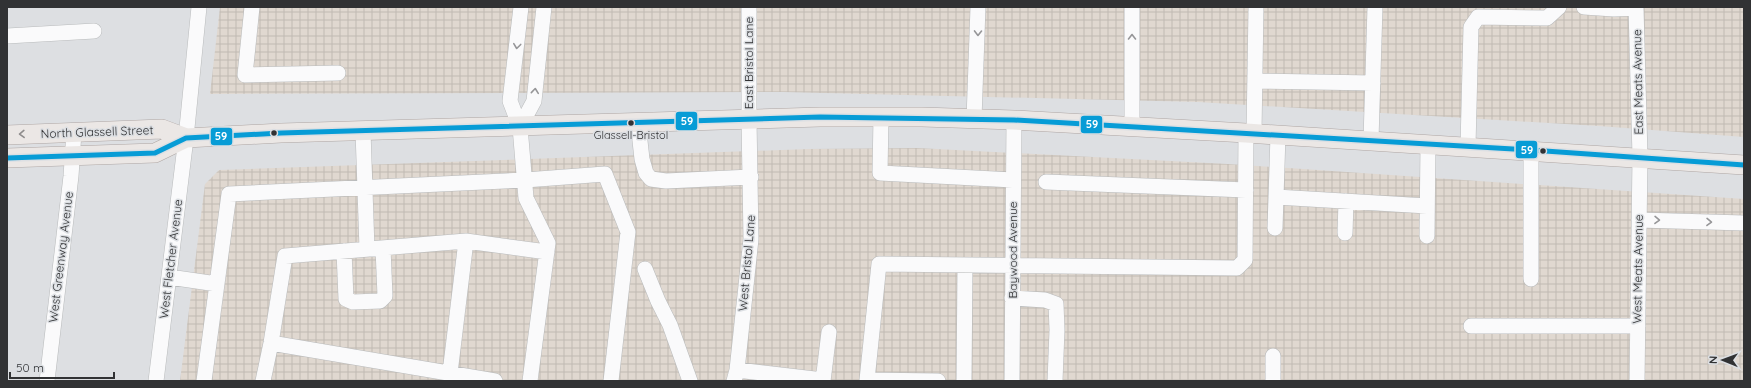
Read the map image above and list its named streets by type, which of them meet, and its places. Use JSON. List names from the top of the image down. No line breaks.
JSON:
{"streets":{"main road":["North Glassell Street"],"street":["East Bristol Lane","East Meats Avenue","Baywood Avenue","West Greenway Avenue","West Fletcher Avenue","West Bristol Lane","West Meats Avenue"]},"crossings":[["East Bristol Lane","North Glassell Street"],["East Bristol Lane","West Bristol Lane"],["East Meats Avenue","North Glassell Street"],["East Meats Avenue","West Meats Avenue"],["North Glassell Street","Baywood Avenue"],["North Glassell Street","West Greenway Avenue"],["North Glassell Street","West Fletcher Avenue"],["North Glassell Street","West Bristol Lane"],["North Glassell Street","West Meats Avenue"]],"places":["Glassell-Bristol"],"lines":["transit line 59"],"scale_bar":"50 m","north":"left"}
